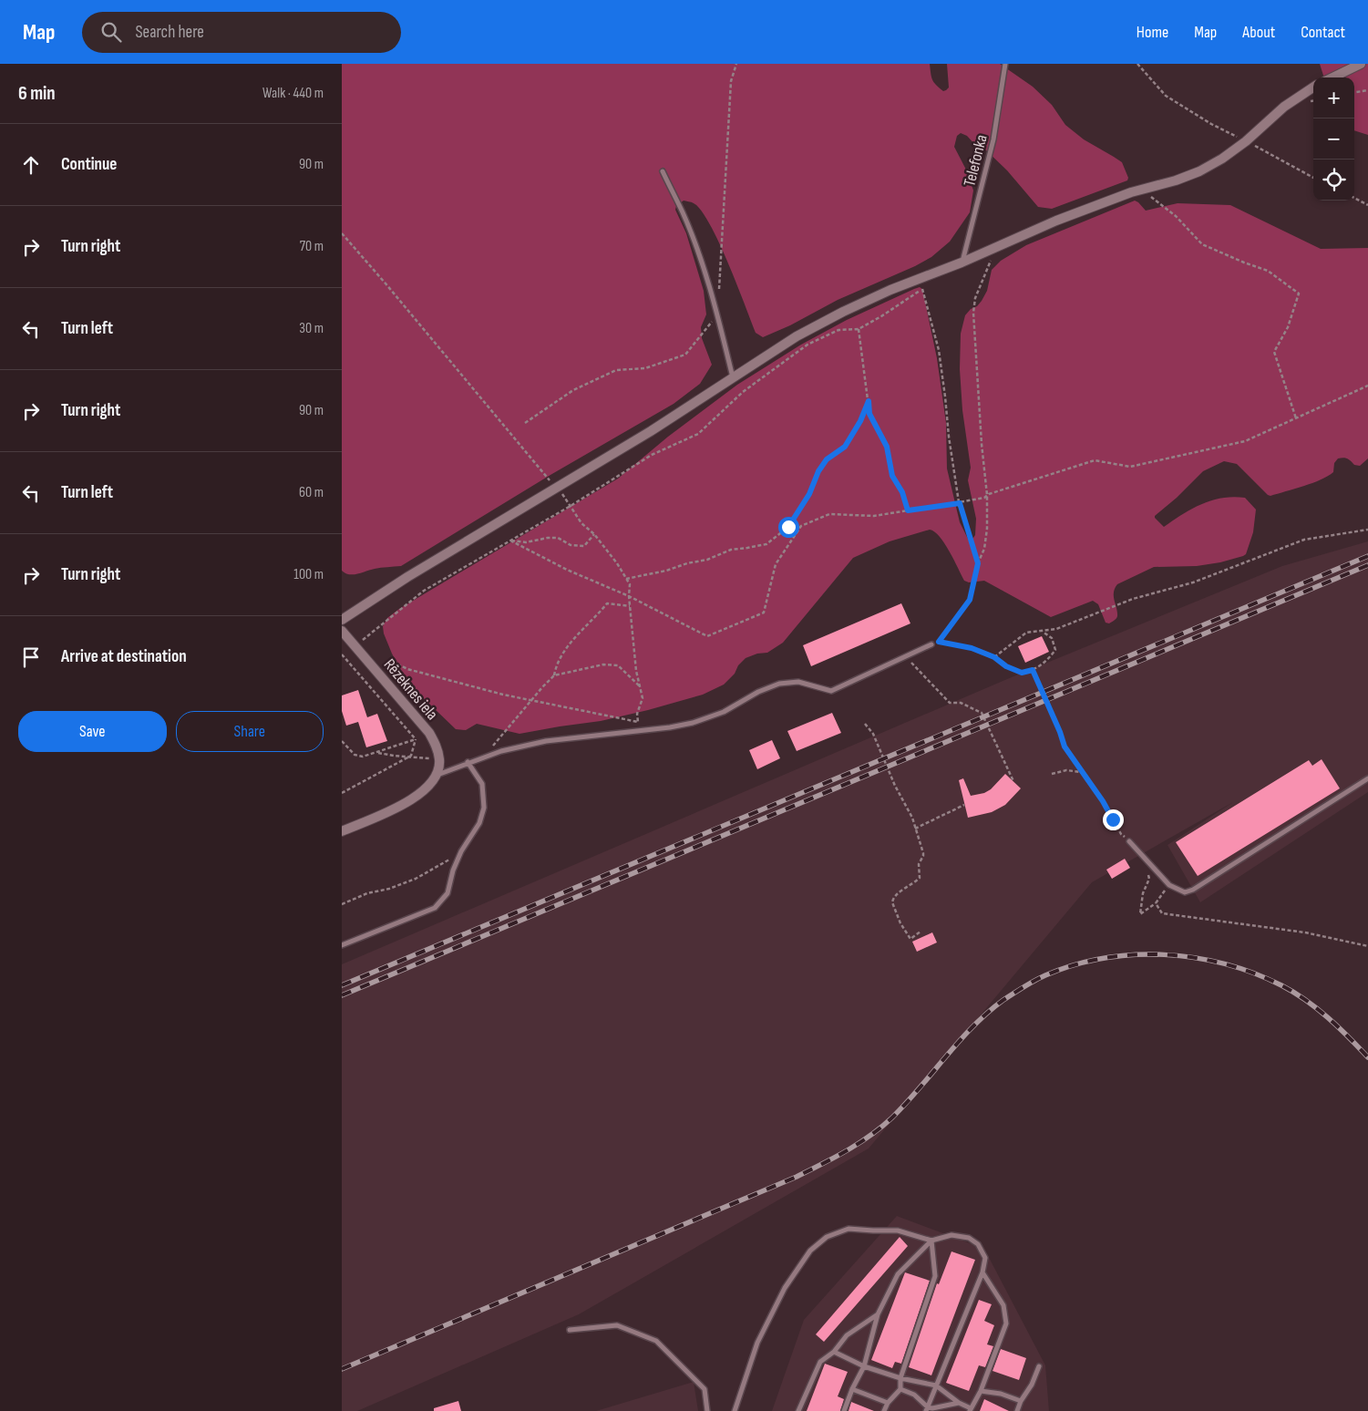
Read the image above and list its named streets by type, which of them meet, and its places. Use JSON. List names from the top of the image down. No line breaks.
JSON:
{"streets":{"street":["Rēzeknes iela"],"lane":["Telefonka"]},"page":{"header":"Map","search":"Search here","nav":["Home","Map","About","Contact"],"heading":["6 min","Walk · 440 m"],"map_buttons":["+","−"],"list":[["Continue","90 m"],["Turn right","70 m"],["Turn left","30 m"],["Turn right","90 m"],["Turn left","60 m"],["Turn right","100 m"],"Arrive at destination"],"buttons":["Save","Share"]}}
